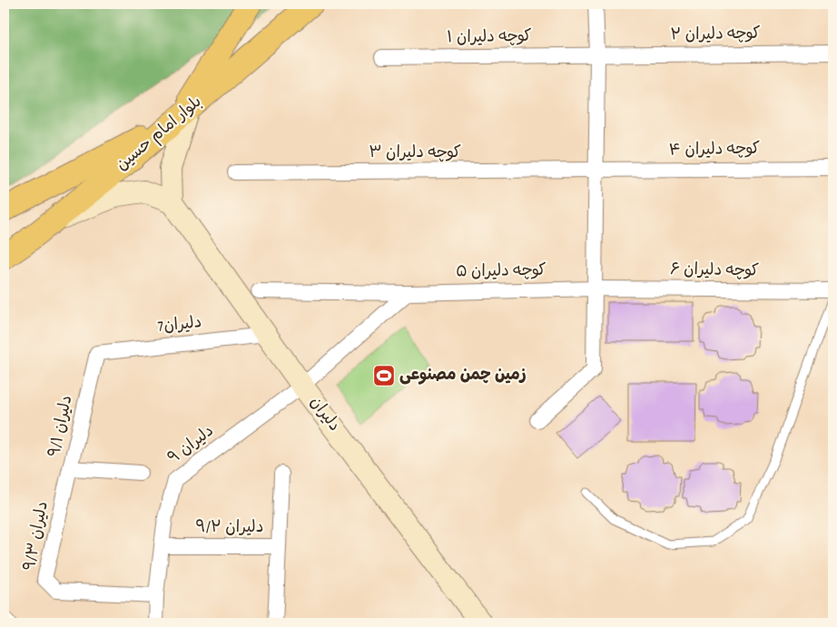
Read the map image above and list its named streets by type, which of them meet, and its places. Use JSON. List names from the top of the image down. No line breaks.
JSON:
{"streets":{"main road":["بلوار امام حسین"],"street":["کوچه دلیران ۲","کوچه دلیران ۱","کوچه دلیران ۴","کوچه دلیران ۳","کوچه دلیران ۶","کوچه دلیران ۵","دلیران7","دلیران","دلیران ۹/۱","دلیران ۹","دلیران ۹/۲","دلیران ۹/۳"]},"crossings":[["کوچه دلیران ۲","کوچه دلیران ۱"],["کوچه دلیران ۴","کوچه دلیران ۳"],["کوچه دلیران ۶","کوچه دلیران ۵"],["دلیران7","دلیران"],["دلیران7","دلیران ۹/۱"],["دلیران","دلیران ۹"],["دلیران ۹/۱","دلیران ۹/۳"],["دلیران ۹","دلیران ۹/۲"],["دلیران ۹","دلیران ۹/۳"]],"places":{"sports":["زمین چمن مصنوعی"]}}
